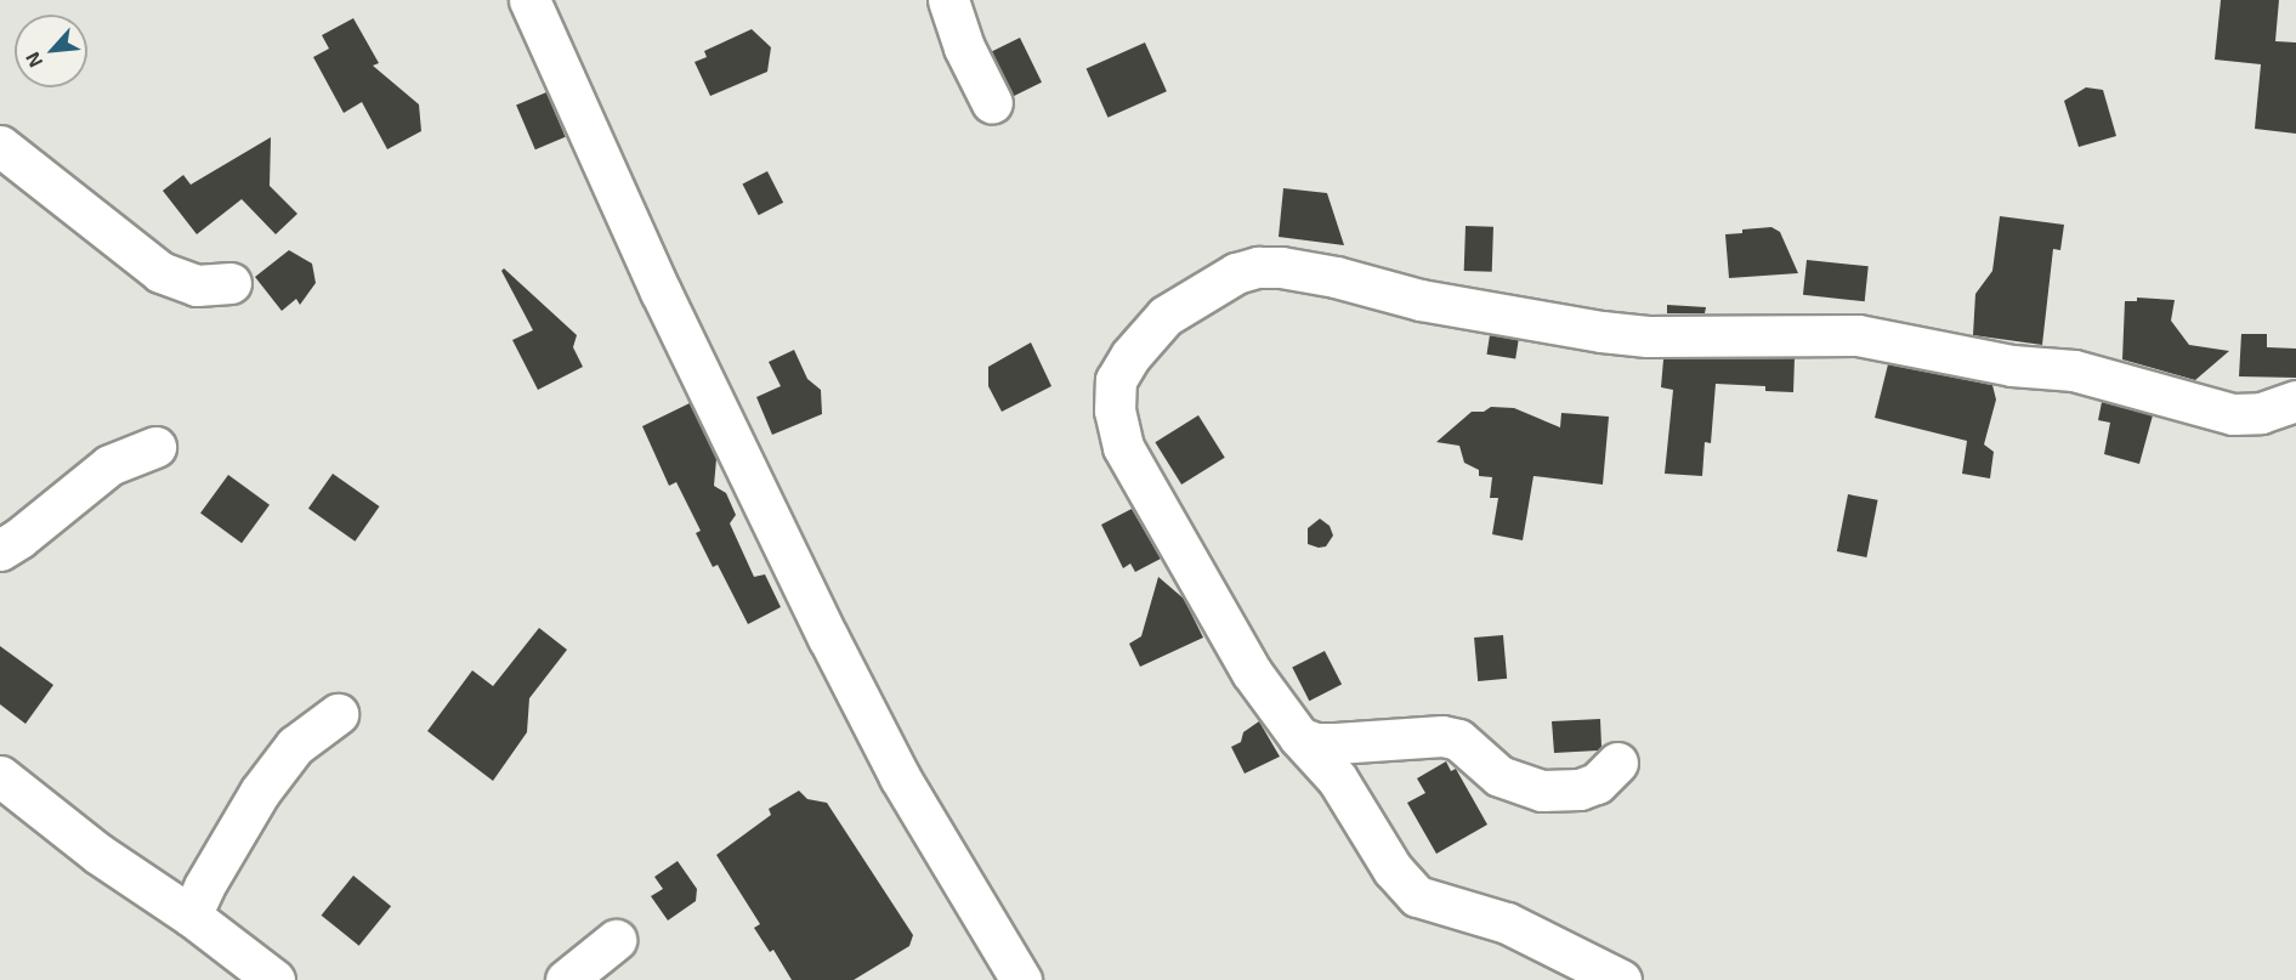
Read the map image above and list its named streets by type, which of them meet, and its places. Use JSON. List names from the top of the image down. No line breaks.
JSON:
{"north":"bottom left"}
